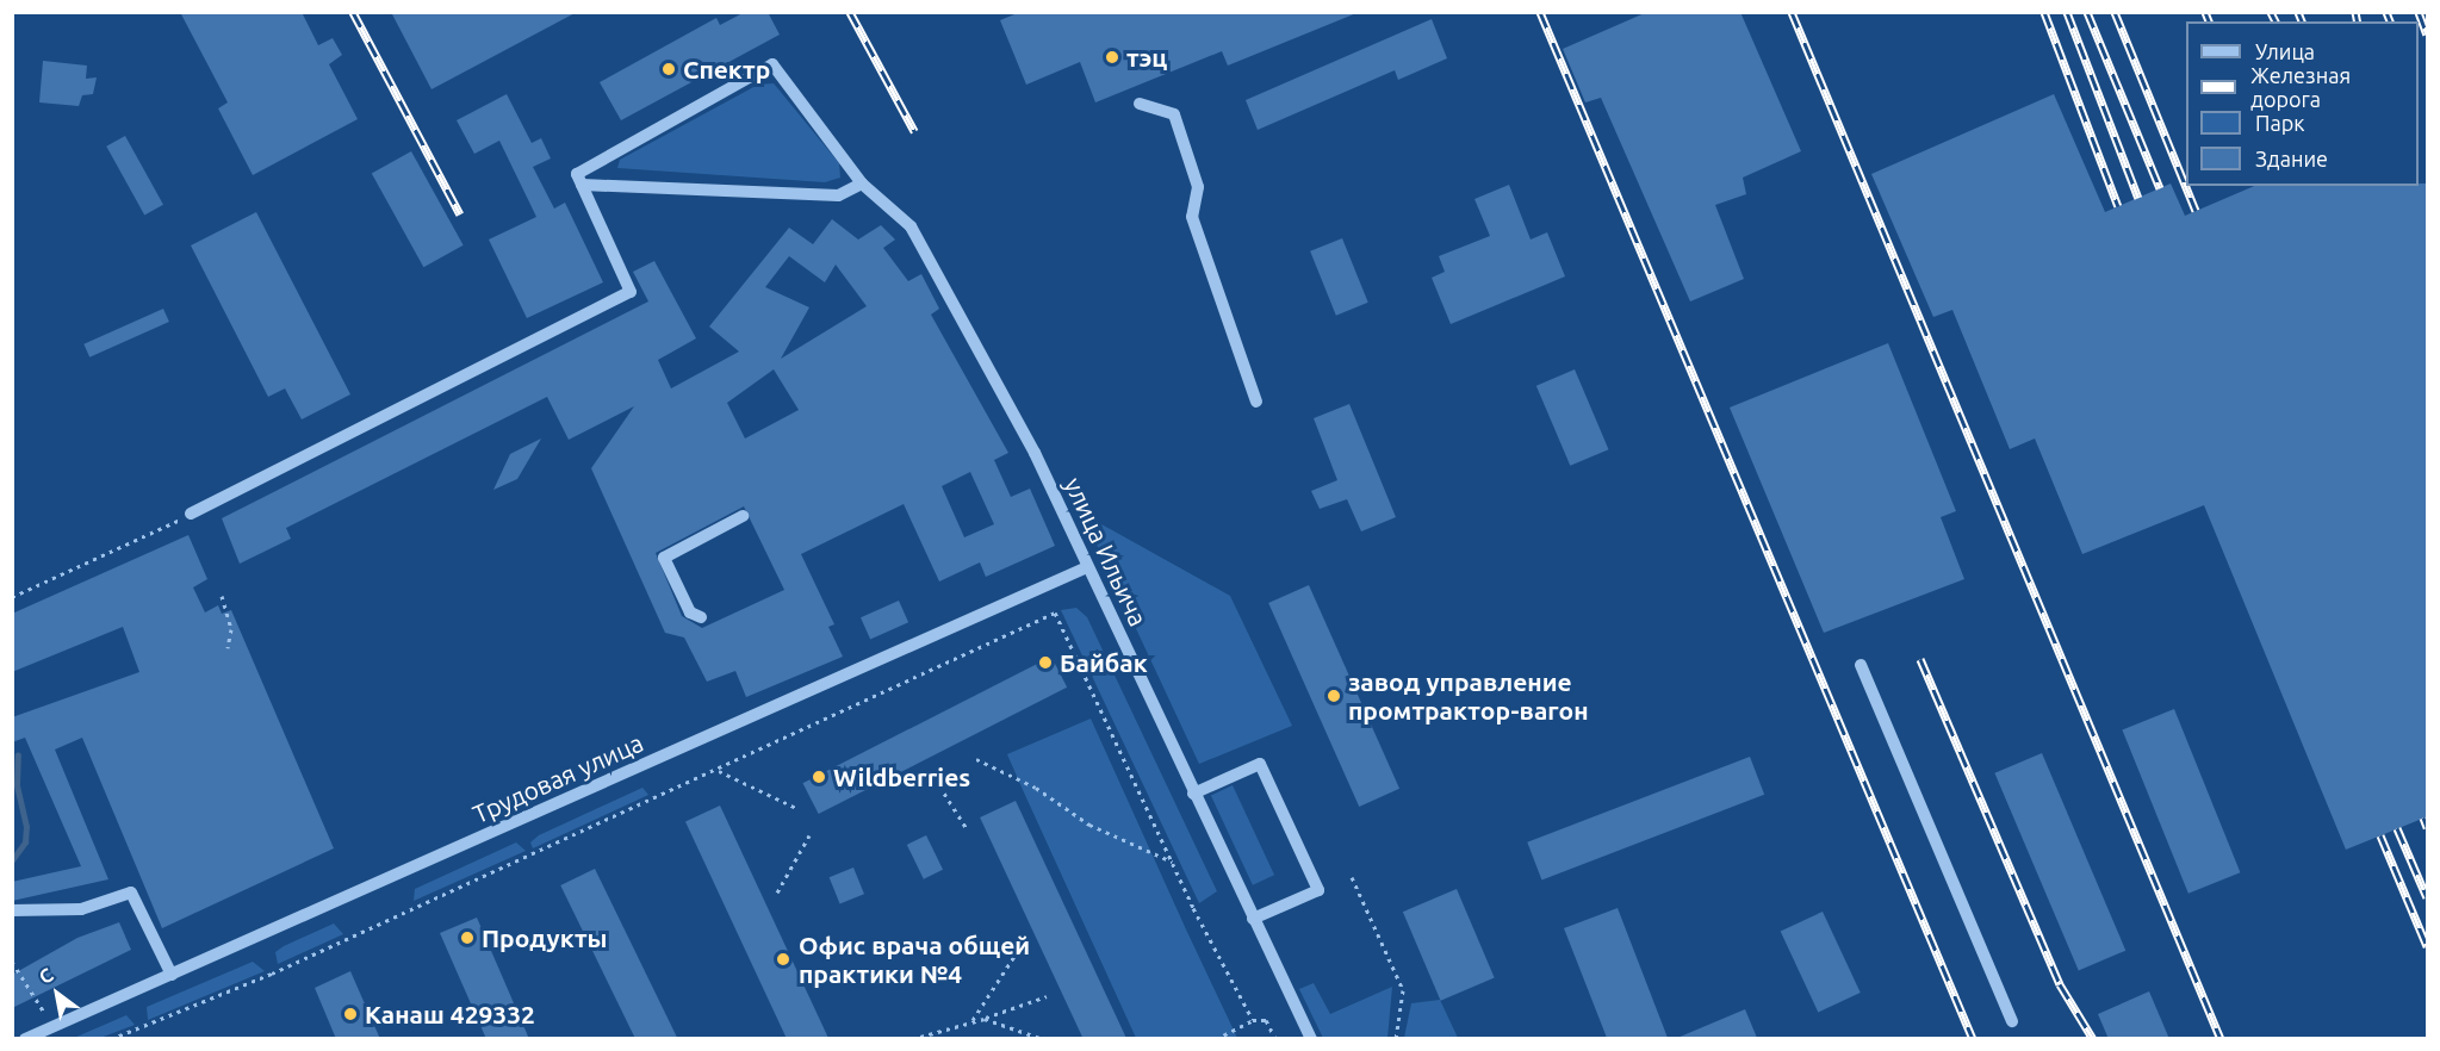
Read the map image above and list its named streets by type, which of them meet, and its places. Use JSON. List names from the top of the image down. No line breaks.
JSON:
{"streets":{"street":["улица Ильича","Трудовая улица"]},"crossings":[["улица Ильича","Трудовая улица"]],"places":["тэц","Спектр","Байбак","завод управление промтрактор-вагон","Wildberries","Продукты","Офис врача общей практики №4","Канаш 429332"],"legend":["Улица","Железная дорога","Парк","Здание"],"north":"top left"}
